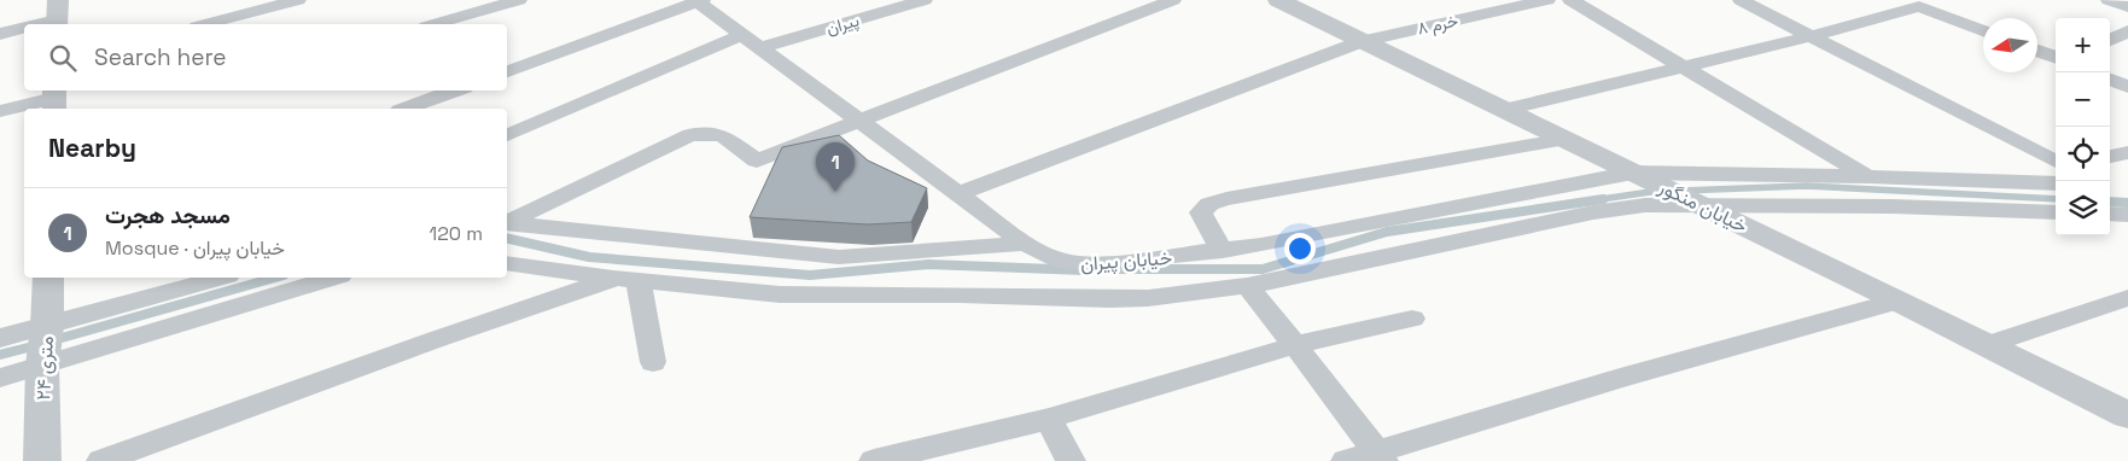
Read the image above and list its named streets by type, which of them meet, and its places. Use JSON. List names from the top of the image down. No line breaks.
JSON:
{"streets":{"street":["پیران","خرم ۸","خیابان منگور","خیابان پیران","۲۴ متری"]},"crossings":[["پیران","خیابان پیران"],["خرم ۸","خیابان منگور"],["خرم ۸","خیابان پیران"],["خیابان منگور","خیابان پیران"]],"north":"left","page":{"map_buttons":["+","−"],"search":"Search here","heading":"Nearby","pins":"1","list":[{"mark":"1","name":"مسجد هجرت","note":"Mosque · خیابان پیران","value":"120 m"}]}}
